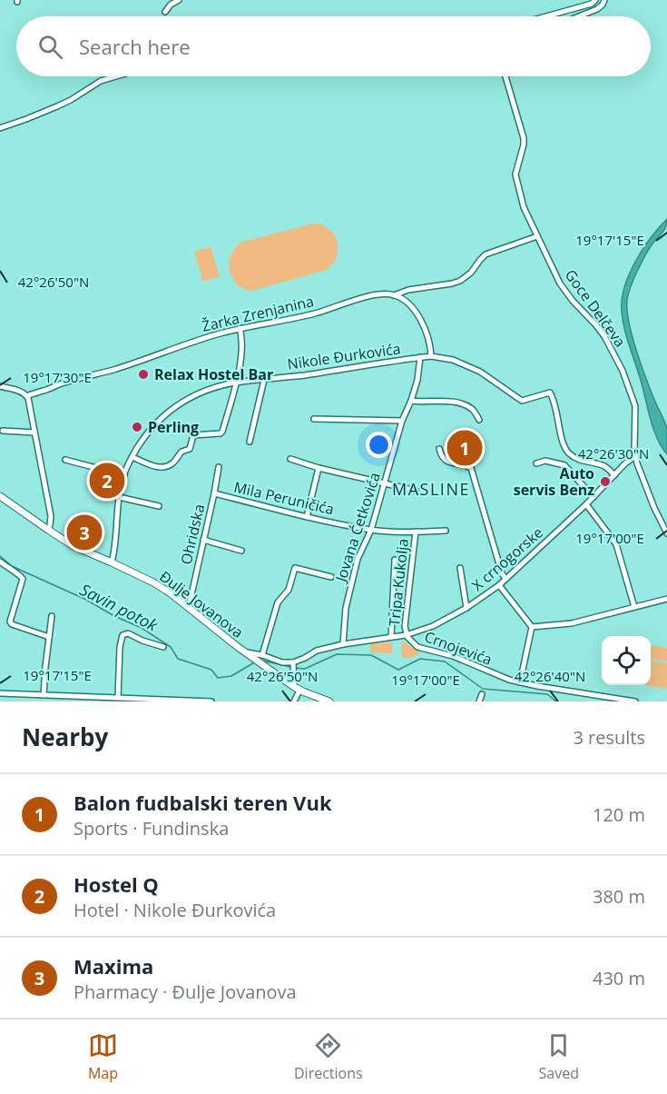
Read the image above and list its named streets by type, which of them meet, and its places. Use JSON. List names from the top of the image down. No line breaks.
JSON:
{"streets":{"street":["Goce Delčeva","Žarka Zrenjanina","Nikole Đurkovića","Mila Peruničića","Jovana Ćetkovića","Ohridska","X crnogorske","Tripa Kukolja","Đulje Jovanova","Crnojevića"]},"crossings":[["Goce Delčeva","Žarka Zrenjanina"],["Goce Delčeva","X crnogorske"],["Nikole Đurkovića","Jovana Ćetkovića"],["Nikole Đurkovića","X crnogorske"],["Nikole Đurkovića","Đulje Jovanova"],["Mila Peruničića","Jovana Ćetkovića"],["Mila Peruničića","Ohridska"],["Mila Peruničića","Tripa Kukolja"],["Jovana Ćetkovića","X crnogorske"],["Ohridska","Đulje Jovanova"],["X crnogorske","Tripa Kukolja"],["X crnogorske","Crnojevića"],["Tripa Kukolja","Crnojevića"]],"districts":["MASLINE"],"water":["Savin potok"],"places":["Relax Hostel Bar","Perling","Auto servis Benz"],"page":{"search":"Search here","pins":["1","2","3"],"heading":["Nearby","3 results"],"list":[{"mark":"1","name":"Balon fudbalski teren Vuk","note":"Sports · Fundinska","value":"120 m"},{"mark":"2","name":"Hostel Q","note":"Hotel · Nikole Đurkovića","value":"380 m"},{"mark":"3","name":"Maxima","note":"Pharmacy · Đulje Jovanova","value":"430 m"}],"nav":["Map","Directions","Saved"]},"coordinates":["19°17'15\"E","42°26'50\"N","19°17'30\"E","42°26'30\"N","19°17'00\"E","42°26'40\"N"]}
